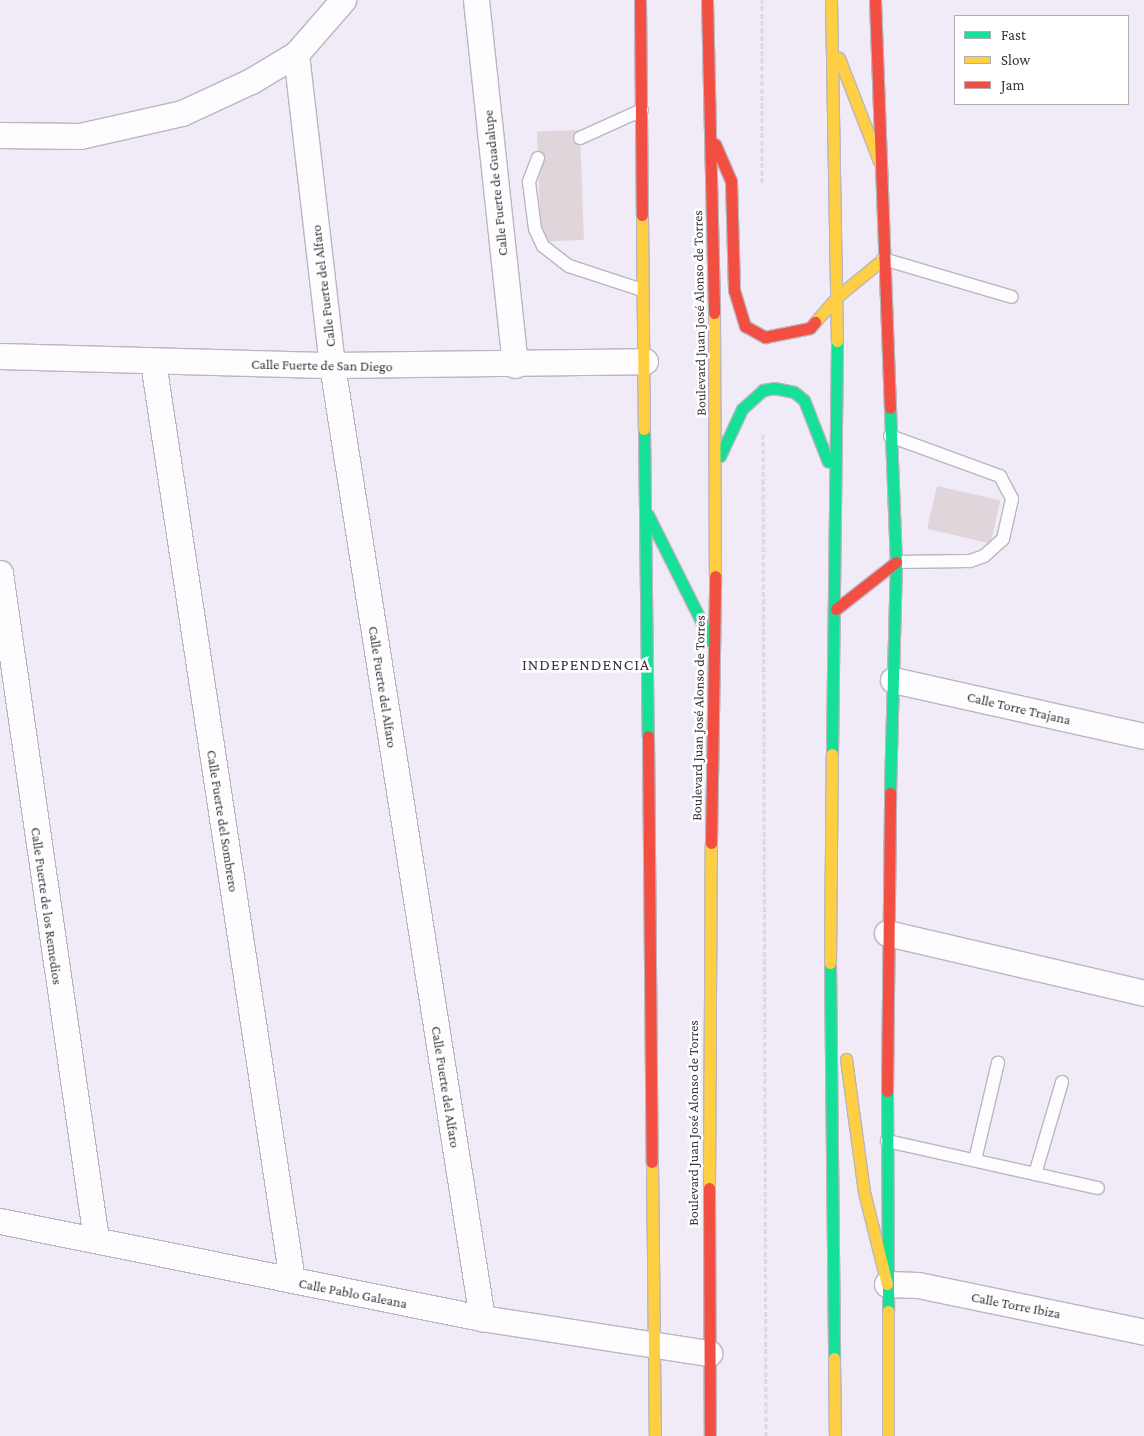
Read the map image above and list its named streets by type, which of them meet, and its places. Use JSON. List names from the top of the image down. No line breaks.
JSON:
{"streets":{"main road":["Boulevard Juan José Alonso de Torres"],"street":["Calle Fuerte de Guadalupe","Calle Fuerte del Alfaro","Calle Fuerte de San Diego","Calle Torre Trajana","Calle Fuerte del Sombrero","Calle Fuerte de los Remedios","Calle Pablo Galeana","Calle Torre Ibiza"]},"crossings":[["Calle Fuerte de Guadalupe","Calle Fuerte de San Diego"],["Calle Fuerte del Alfaro","Calle Fuerte de San Diego"],["Calle Fuerte del Alfaro","Calle Pablo Galeana"],["Boulevard Juan José Alonso de Torres","Calle Pablo Galeana"],["Calle Fuerte de San Diego","Calle Fuerte del Sombrero"],["Calle Fuerte del Sombrero","Calle Pablo Galeana"],["Calle Fuerte de los Remedios","Calle Pablo Galeana"]],"districts":["INDEPENDENCIA"],"legend":["Fast","Slow","Jam"]}
